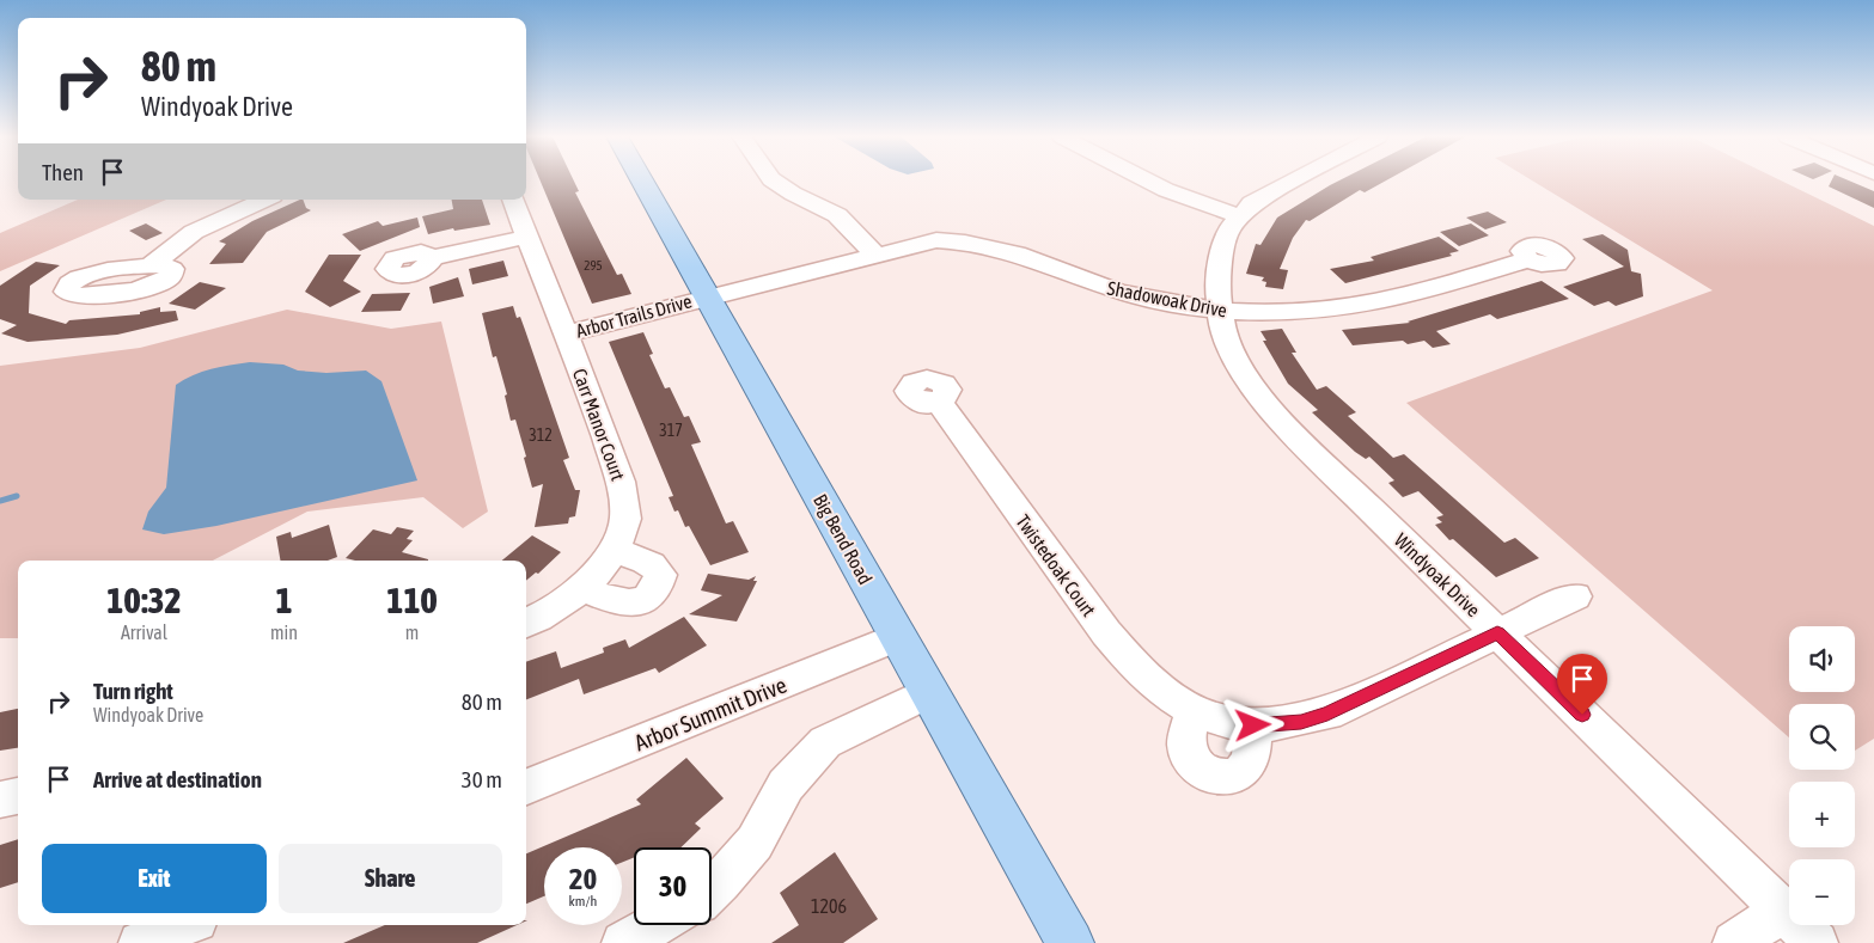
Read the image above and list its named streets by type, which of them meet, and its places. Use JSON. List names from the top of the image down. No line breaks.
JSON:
{"streets":{"main road":["Big Bend Road"],"street":["Shadowoak Drive","Arbor Trails Drive","Carr Manor Court","Twistedoak Court","Windyoak Drive","Arbor Summit Drive"]},"crossings":[["Shadowoak Drive","Arbor Trails Drive"],["Shadowoak Drive","Big Bend Road"],["Shadowoak Drive","Windyoak Drive"],["Arbor Trails Drive","Carr Manor Court"],["Arbor Trails Drive","Big Bend Road"],["Big Bend Road","Arbor Summit Drive"],["Twistedoak Court","Windyoak Drive"]],"house_numbers":["295","317","312","1206"],"page":{"turn":["80 m","Windyoak Drive"],"then":"Then","eta":["10:32","Arrival","1","min","110","m"],"map_buttons":["+","−"],"list":[{"name":"Turn right","note":"Windyoak Drive","value":"80 m"},{"name":"Arrive at destination","value":"30 m"}],"buttons":["Exit","Share"],"speed":"20 km/h","limit":"30"}}
